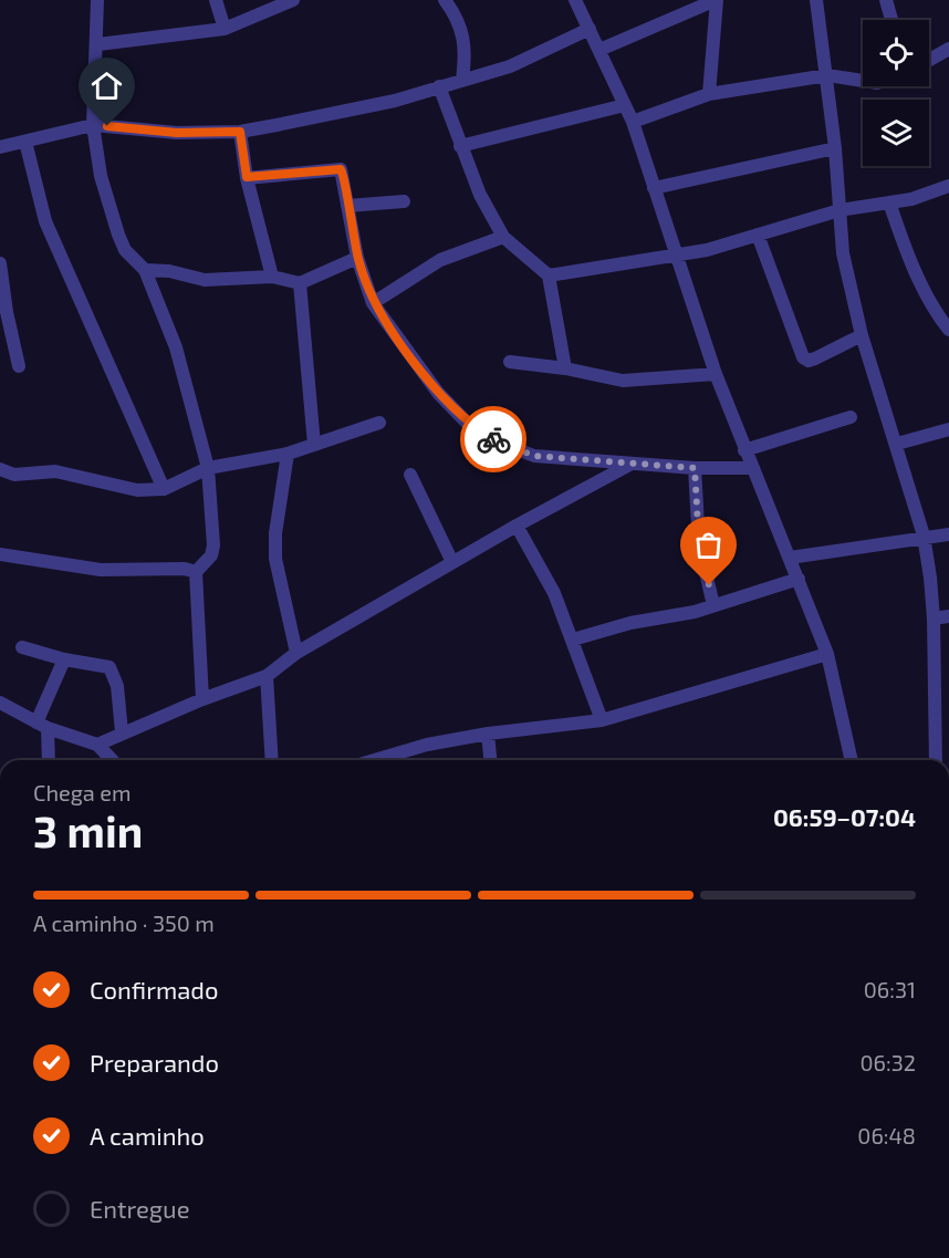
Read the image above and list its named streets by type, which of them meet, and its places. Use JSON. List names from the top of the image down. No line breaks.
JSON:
{"page":{"heading":["3 min","Chega em","06:59–07:04"],"bar":"A caminho · 350 m","list":[["Confirmado","06:31"],["Preparando","06:32"],["A caminho","06:48"],"Entregue"]}}
